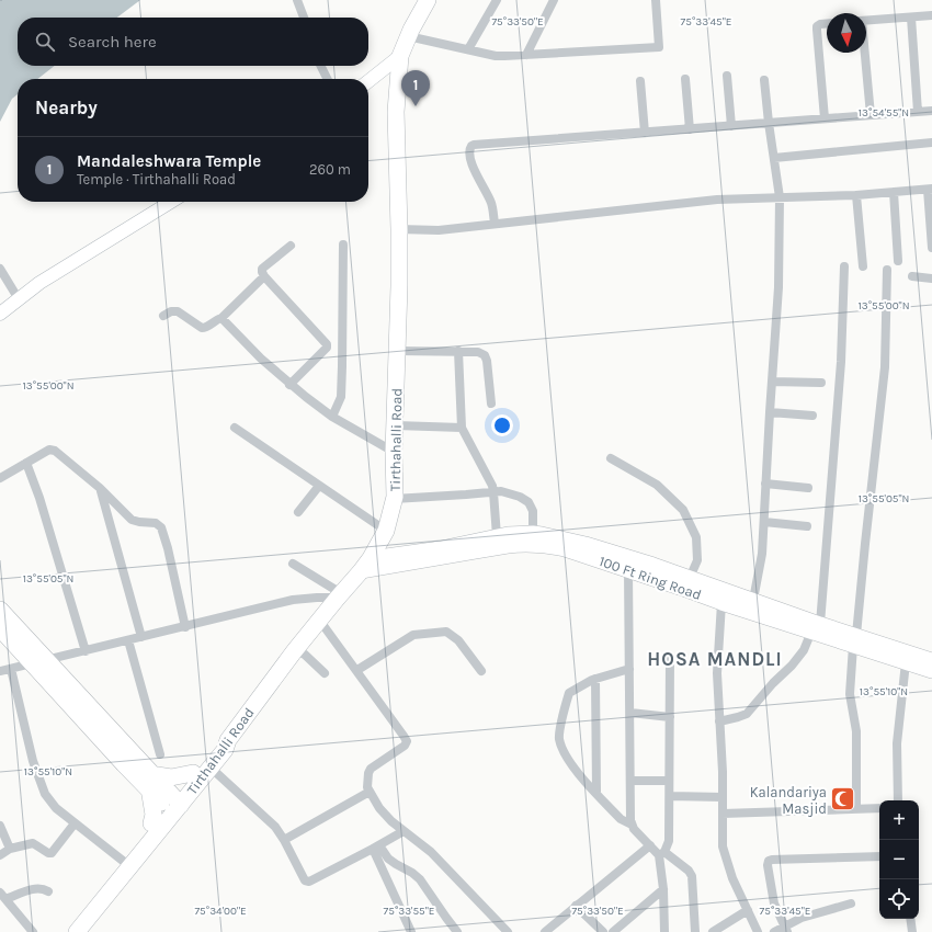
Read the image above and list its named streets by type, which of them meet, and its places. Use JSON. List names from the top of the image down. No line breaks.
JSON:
{"streets":{"highway":["Tirthahalli Road"],"main road":["100 Ft Ring Road"]},"crossings":[["Tirthahalli Road","100 Ft Ring Road"]],"districts":["HOSA MANDLI"],"places":{"mosque":["Kalandariya Masjid"]},"north":"bottom","page":{"search":"Search here","pins":"1","heading":"Nearby","list":[{"mark":"1","name":"Mandaleshwara Temple","note":"Temple · Tirthahalli Road","value":"260 m"}],"map_buttons":["+","−"]},"coordinates":["75°33'50\"E","75°33'45\"E","13°54'55\"N","13°55'00\"N","13°55'05\"N","13°55'10\"N","75°34'00\"E","75°33'55\"E"]}
